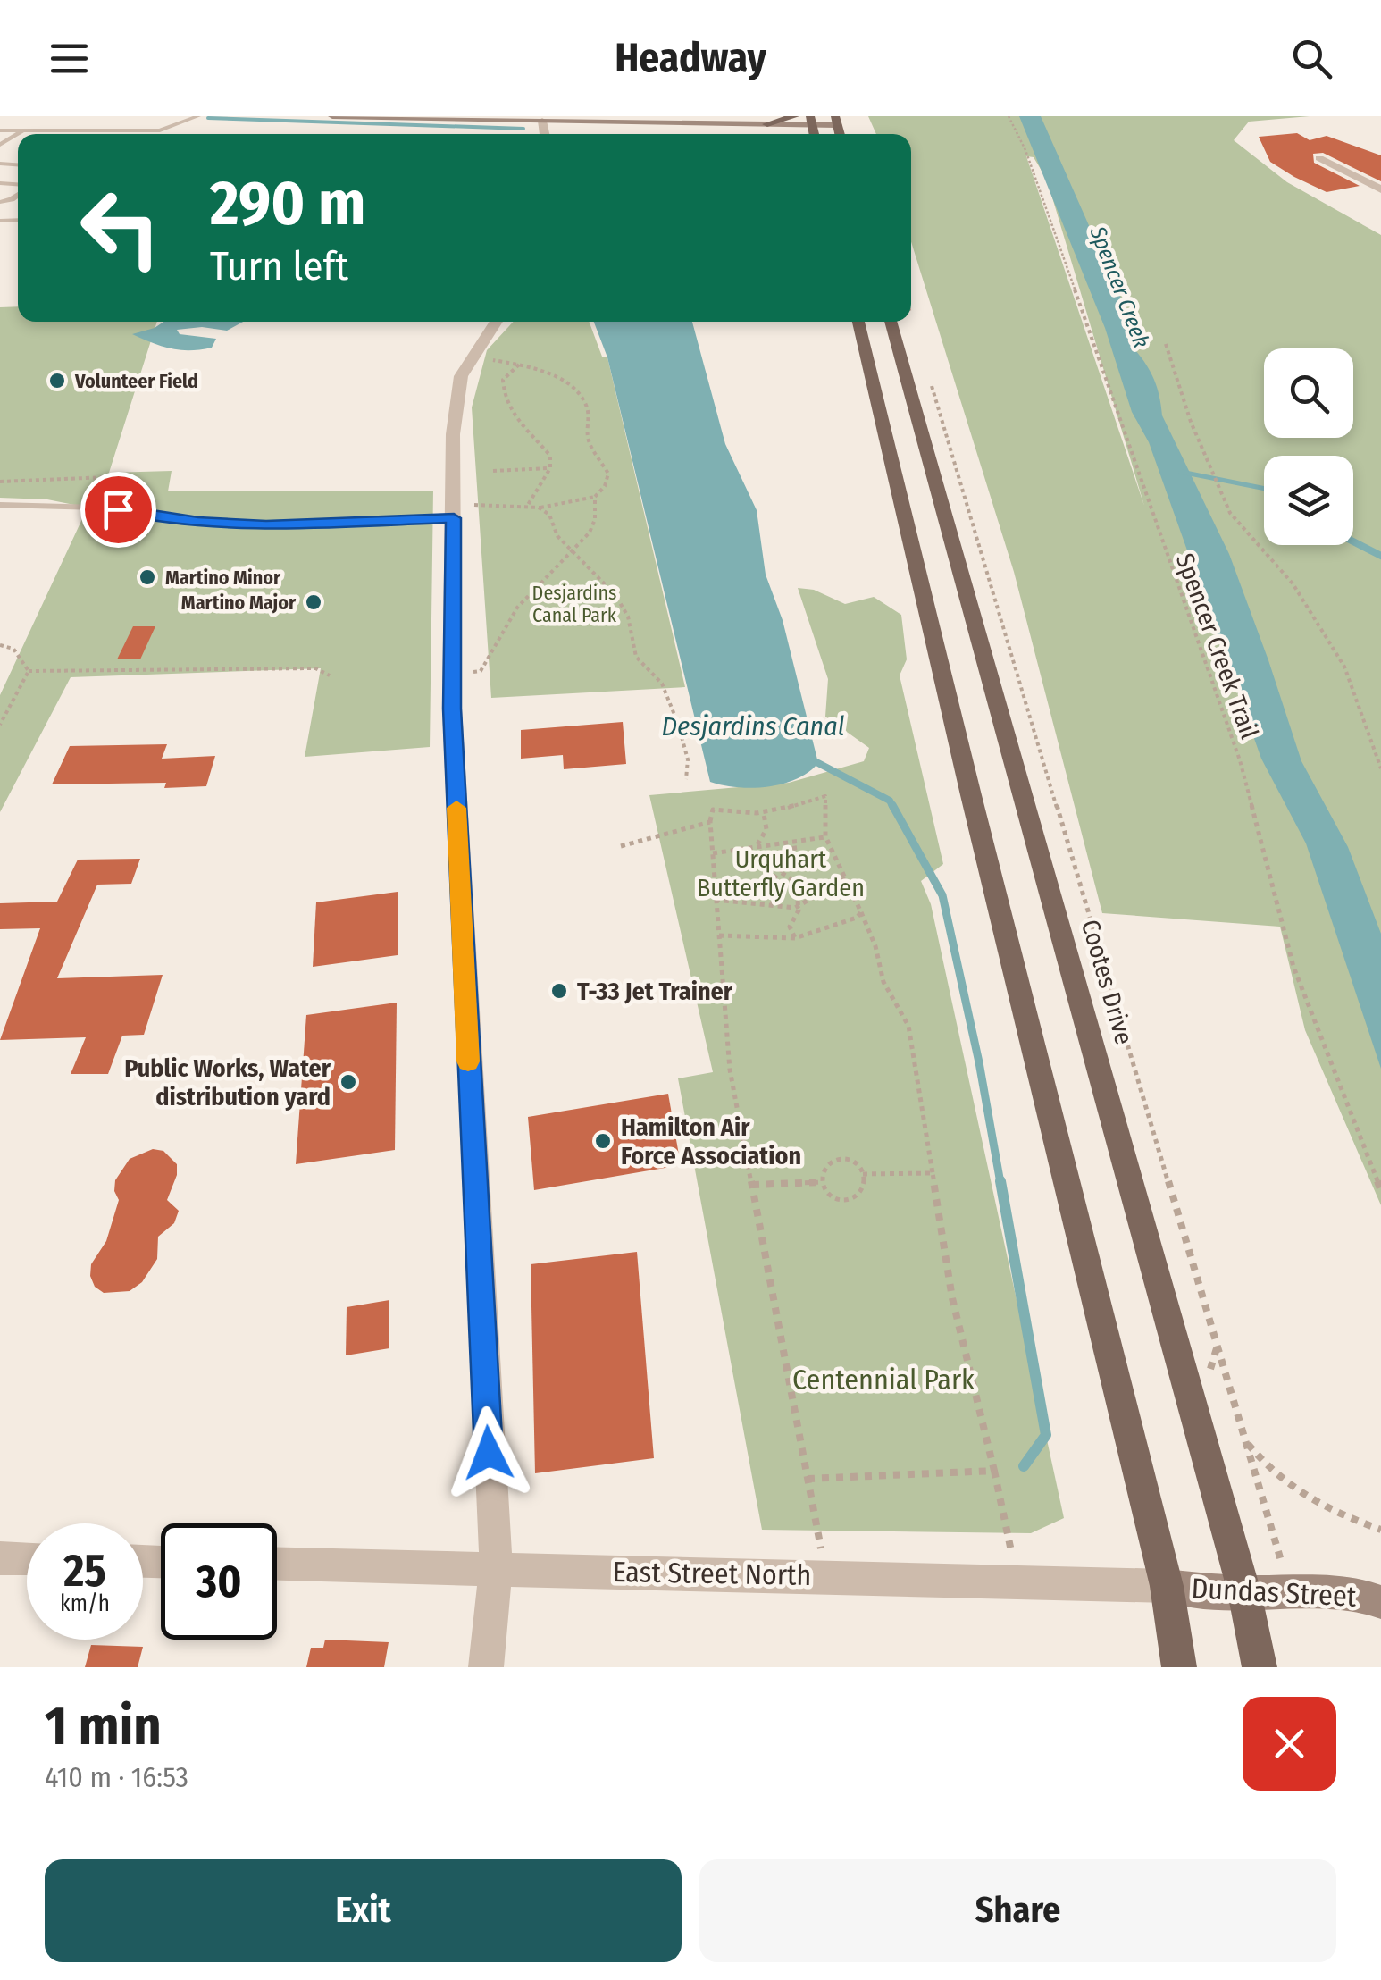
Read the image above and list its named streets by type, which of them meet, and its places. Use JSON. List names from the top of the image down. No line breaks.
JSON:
{"streets":{"main road":["Cootes Drive","Dundas Street"],"street":["East Street North"],"path":["Spencer Creek Trail"]},"crossings":[["Cootes Drive","Dundas Street"],["East Street North","Dundas Street"]],"water":["Spencer Creek","Desjardins Canal"],"parks":["Desjardins Canal Park","Urquhart Butterfly Garden","Centennial Park"],"places":["Volunteer Field","Martino Minor","Martino Major","T-33 Jet Trainer","Public Works, Water distribution yard","Hamilton Air Force Association"],"page":{"header":"Headway","turn":["290 m","Turn left"],"speed":"25 km/h","limit":"30","heading":["1 min","410 m · 16:53"],"buttons":["Exit","Share"]}}
